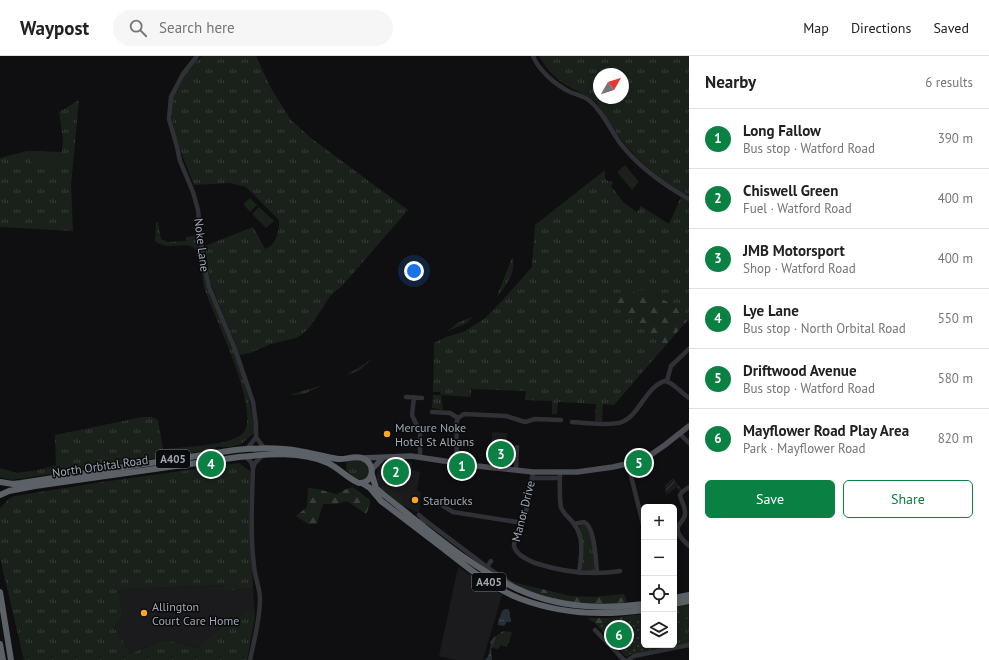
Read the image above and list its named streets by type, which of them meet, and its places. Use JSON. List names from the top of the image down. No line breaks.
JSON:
{"streets":{"highway":["A405","North Orbital Road"],"street":["Noke Lane","Manor Drive"]},"crossings":[["A405","North Orbital Road"]],"places":["Mercure Noke Hotel St Albans","Starbucks","Allington Court Care Home"],"north":"top right","page":{"header":"Waypost","search":"Search here","nav":["Map","Directions","Saved"],"heading":["Nearby","6 results"],"list":[{"mark":"1","name":"Long Fallow","note":"Bus stop · Watford Road","value":"390 m"},{"mark":"2","name":"Chiswell Green","note":"Fuel · Watford Road","value":"400 m"},{"mark":"3","name":"JMB Motorsport","note":"Shop · Watford Road","value":"400 m"},{"mark":"4","name":"Lye Lane","note":"Bus stop · North Orbital Road","value":"550 m"},{"mark":"5","name":"Driftwood Avenue","note":"Bus stop · Watford Road","value":"580 m"},{"mark":"6","name":"Mayflower Road Play Area","note":"Park · Mayflower Road","value":"820 m"}],"pins":["3","5","4","1","2","6"],"buttons":["Save","Share"],"map_buttons":["+","−"]}}
